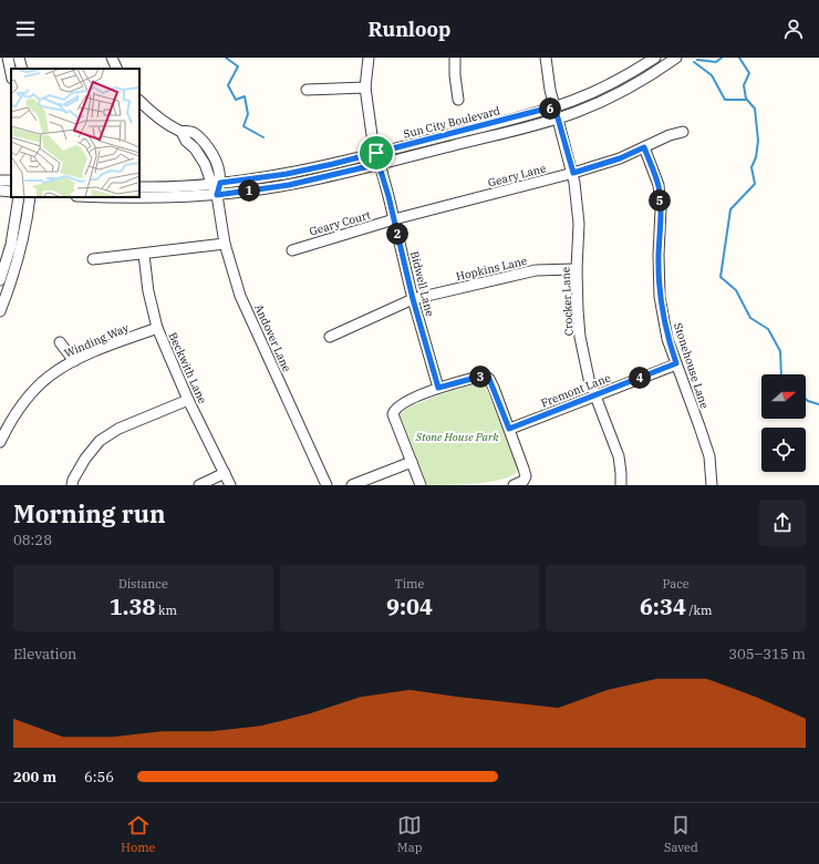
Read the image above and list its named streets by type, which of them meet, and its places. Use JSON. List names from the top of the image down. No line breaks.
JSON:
{"streets":{"street":["Sun City Boulevard","Geary Lane","Geary Court","Hopkins Lane","Bidwell Lane","Crocker Lane","Andover Lane","Winding Way","Stonehouse Lane","Beckwith Lane","Fremont Lane"]},"crossings":[["Sun City Boulevard","Bidwell Lane"],["Sun City Boulevard","Crocker Lane"],["Sun City Boulevard","Andover Lane"],["Geary Lane","Geary Court"],["Geary Lane","Bidwell Lane"],["Geary Lane","Crocker Lane"],["Geary Lane","Stonehouse Lane"],["Geary Court","Bidwell Lane"],["Hopkins Lane","Bidwell Lane"],["Hopkins Lane","Crocker Lane"],["Crocker Lane","Fremont Lane"],["Winding Way","Beckwith Lane"],["Stonehouse Lane","Fremont Lane"]],"parks":["Stone House Park"],"north":"right","page":{"header":"Runloop","pins":["6","1","5","2","3","4"],"heading":["Morning run","08:28"],"stats":[["Distance","1.38 km"],["Time","9:04"],["Pace","6:34 /km"]],"chart":["Elevation","305–315 m"],"list":[{"name":"200 m","note":"6:56"}],"tabs":["Home","Map","Saved"]}}
